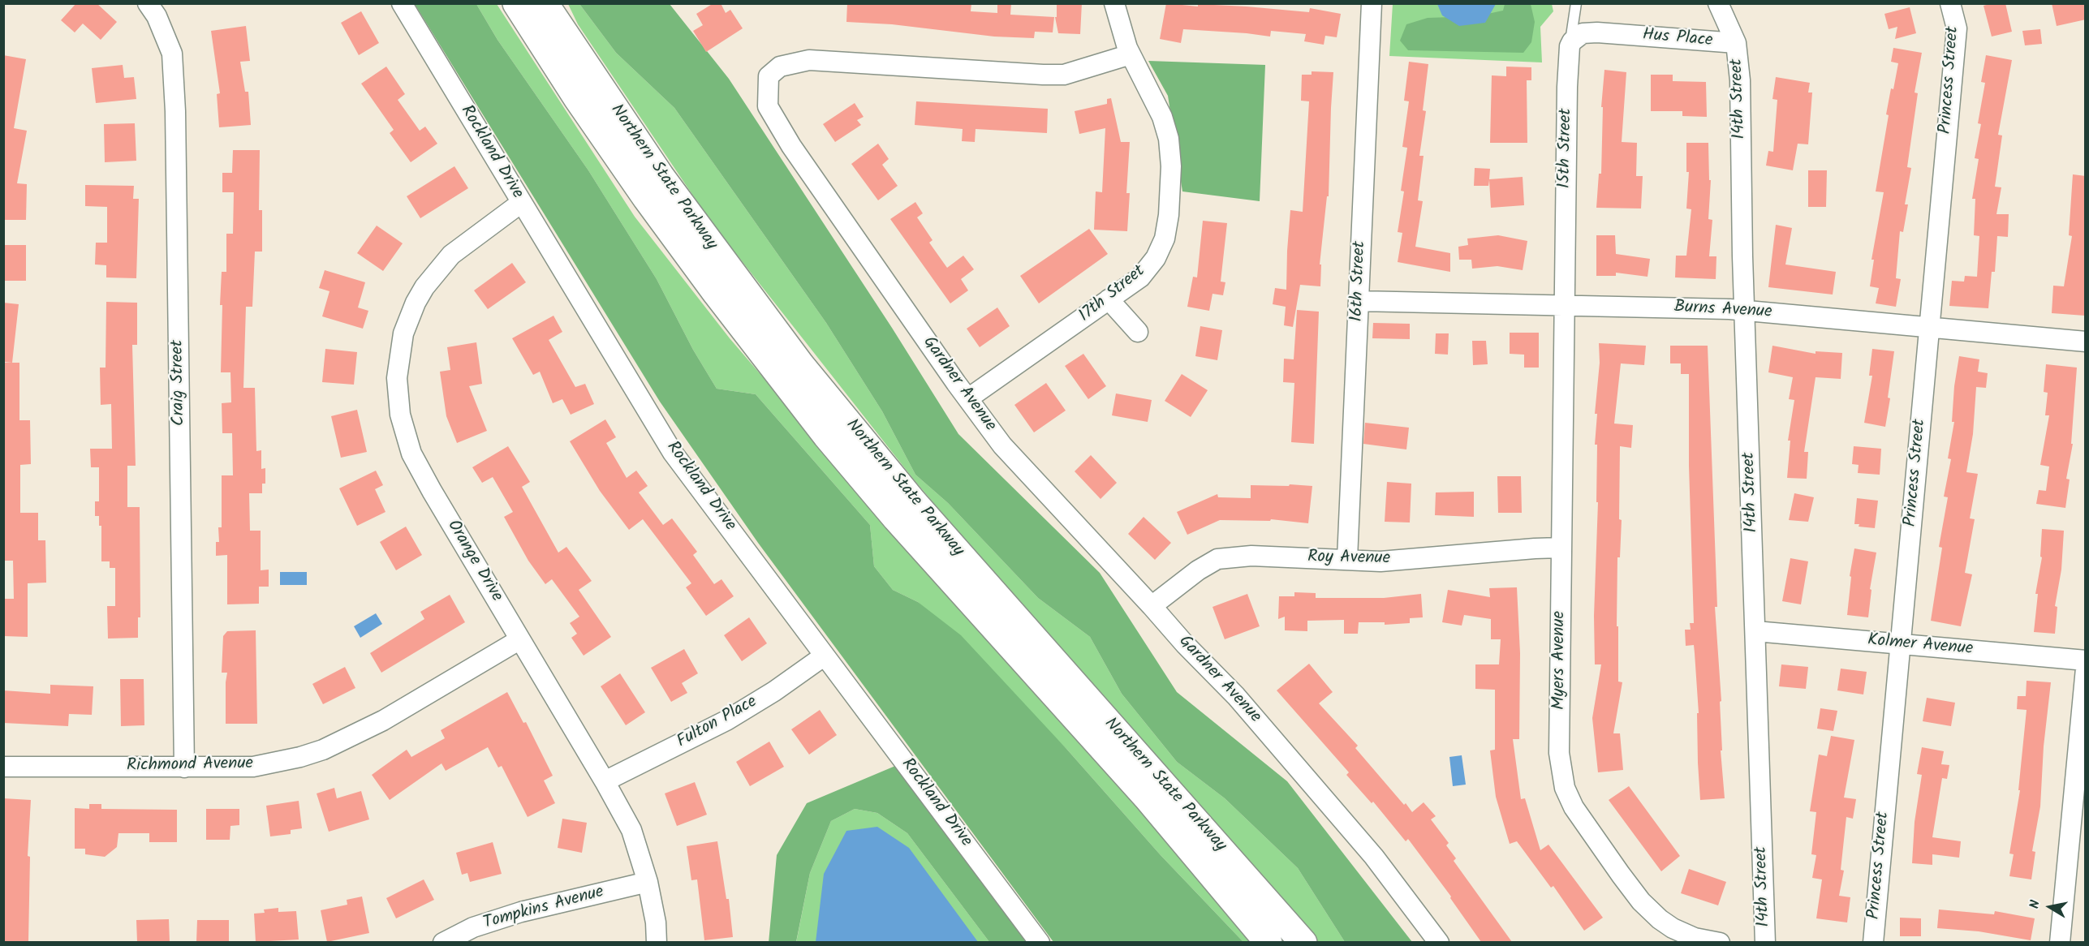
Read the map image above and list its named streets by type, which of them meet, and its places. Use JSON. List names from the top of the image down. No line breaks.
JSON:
{"streets":{"highway":["Northern State Parkway"],"street":["Hus Place","Princess Street","14th Street","15th Street","Rockland Drive","16th Street","17th Street","Burns Avenue","Craig Street","Gardner Avenue","Roy Avenue","Orange Drive","Kolmer Avenue","Myers Avenue","Fulton Place","Richmond Avenue","Tompkins Avenue"]},"crossings":[["Hus Place","14th Street"],["Hus Place","15th Street"],["Princess Street","Burns Avenue"],["Princess Street","Kolmer Avenue"],["14th Street","Burns Avenue"],["14th Street","Kolmer Avenue"],["15th Street","Burns Avenue"],["15th Street","Myers Avenue"],["Rockland Drive","Orange Drive"],["Rockland Drive","Fulton Place"],["16th Street","Burns Avenue"],["16th Street","Roy Avenue"],["17th Street","Gardner Avenue"],["Burns Avenue","Myers Avenue"],["Craig Street","Richmond Avenue"],["Gardner Avenue","Roy Avenue"],["Roy Avenue","Myers Avenue"],["Orange Drive","Fulton Place"],["Orange Drive","Richmond Avenue"],["Orange Drive","Tompkins Avenue"]],"north":"left"}
